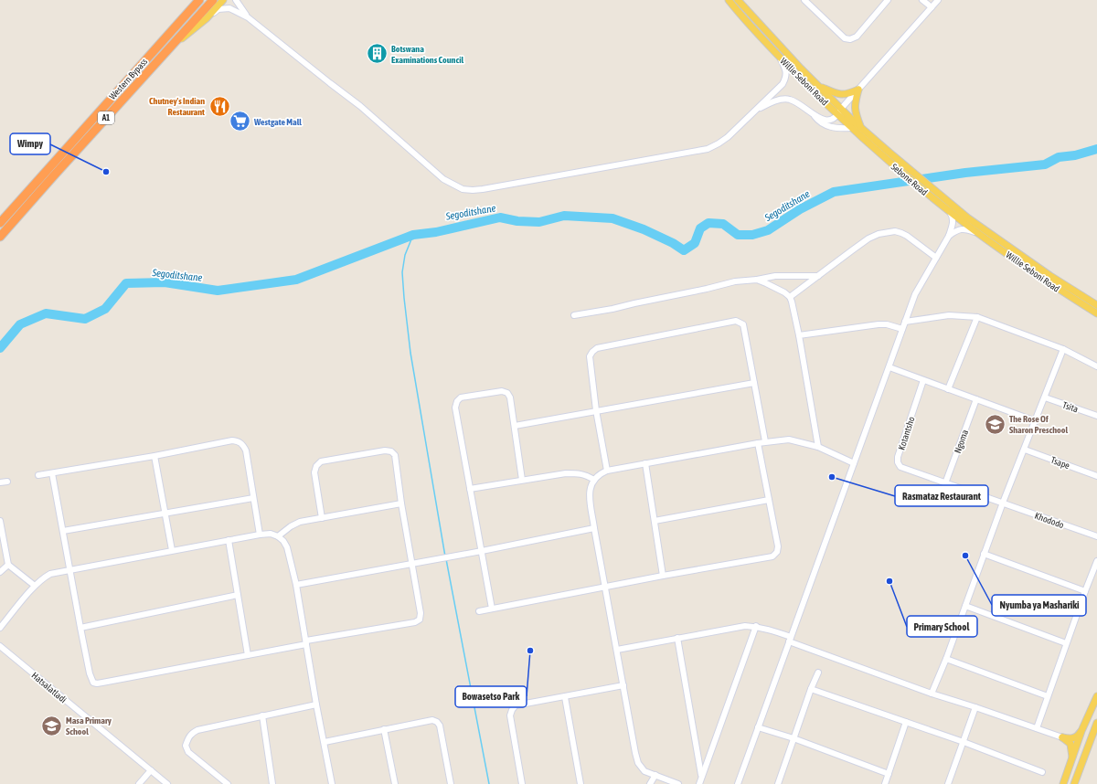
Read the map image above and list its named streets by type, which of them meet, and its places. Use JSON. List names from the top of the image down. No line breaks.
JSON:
{"streets":{"highway":["Western Bypass","A1"],"main road":["Willie Seboni Road","Sebone Road"],"street":["Tsita","Kotantsho","Ngoma","Tsape","Khododo","Hatsalatladi"]},"crossings":[["Willie Seboni Road","Sebone Road"],["Kotantsho","Ngoma"],["Kotantsho","Khododo"]],"water":["Segoditshane"],"places":{"building":["Botswana Examinations Council"],"restaurant":["Chutney's Indian Restaurant"],"supermarket":["Westgate Mall"],"other":["Wimpy","Rasmataz Restaurant","Nyumba ya Mashariki","Primary School","Bowasetso Park"],"school or university":["The Rose Of Sharon Preschool","Masa Primary School"]}}
